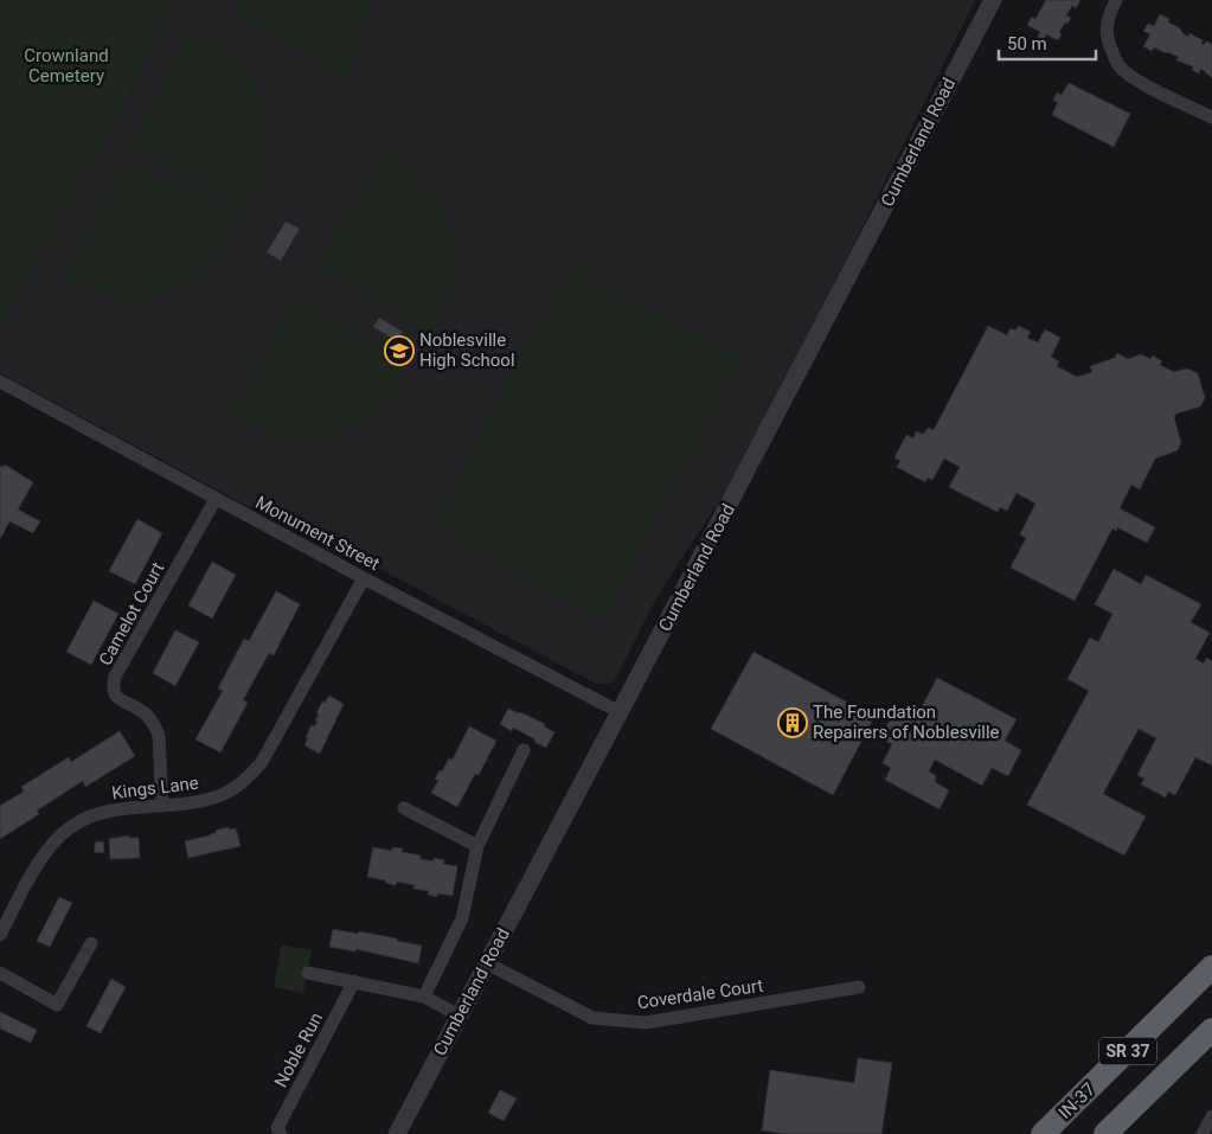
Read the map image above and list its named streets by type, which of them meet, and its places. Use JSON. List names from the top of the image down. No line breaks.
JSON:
{"streets":{"highway":["SR 37","IN-37"],"street":["Cumberland Road","Monument Street","Camelot Court","Kings Lane","Coverdale Court","Noble Run"]},"crossings":[["Cumberland Road","Monument Street"],["Cumberland Road","Coverdale Court"],["Monument Street","Camelot Court"],["Monument Street","Kings Lane"],["Camelot Court","Kings Lane"]],"parks":["Crownland Cemetery"],"places":{"school or university":["Noblesville High School"],"building":["The Foundation Repairers of Noblesville"]},"scale_bar":"50 m"}
